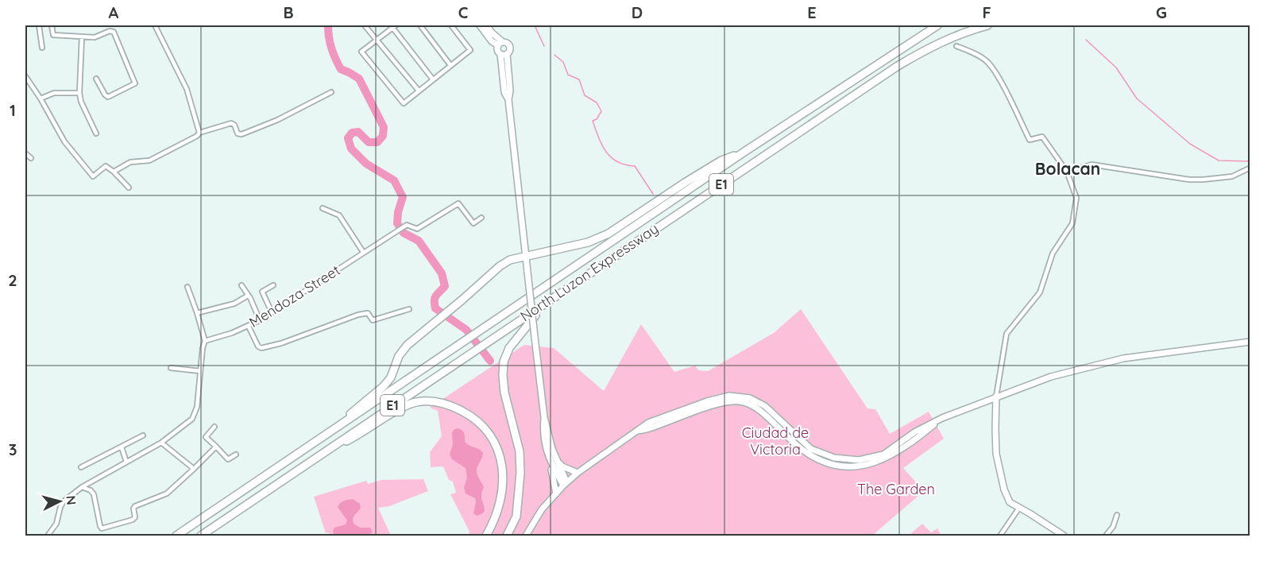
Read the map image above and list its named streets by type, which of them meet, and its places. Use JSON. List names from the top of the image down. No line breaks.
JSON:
{"streets":{"highway":["E1","North Luzon Expressway"],"street":["Mendoza Street"]},"districts":["Bolacan"],"parks":["Ciudad de Victoria","The Garden"],"north":"right","grid":{"columns":["A","B","C","D","E","F","G"],"rows":["1","2","3"]}}
